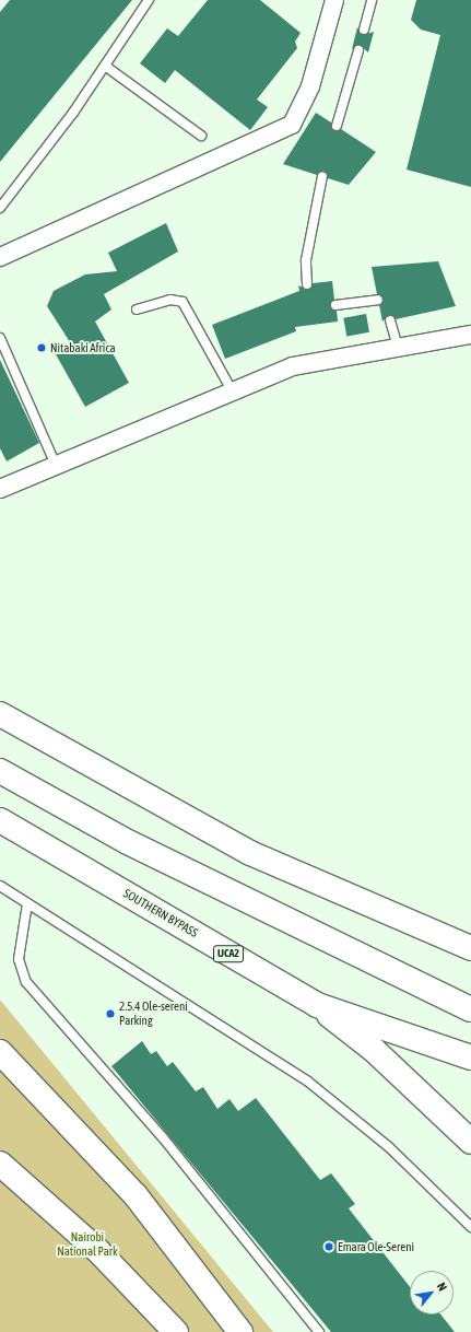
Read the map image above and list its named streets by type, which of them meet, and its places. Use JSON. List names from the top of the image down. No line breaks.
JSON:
{"streets":{"main road":["SOUTHERN BYPASS","UCA2"]},"parks":["Nairobi National Park"],"places":["Nitabaki Africa","2.5.4 Ole-sereni Parking","Emara Ole-Sereni"],"north":"top right"}
